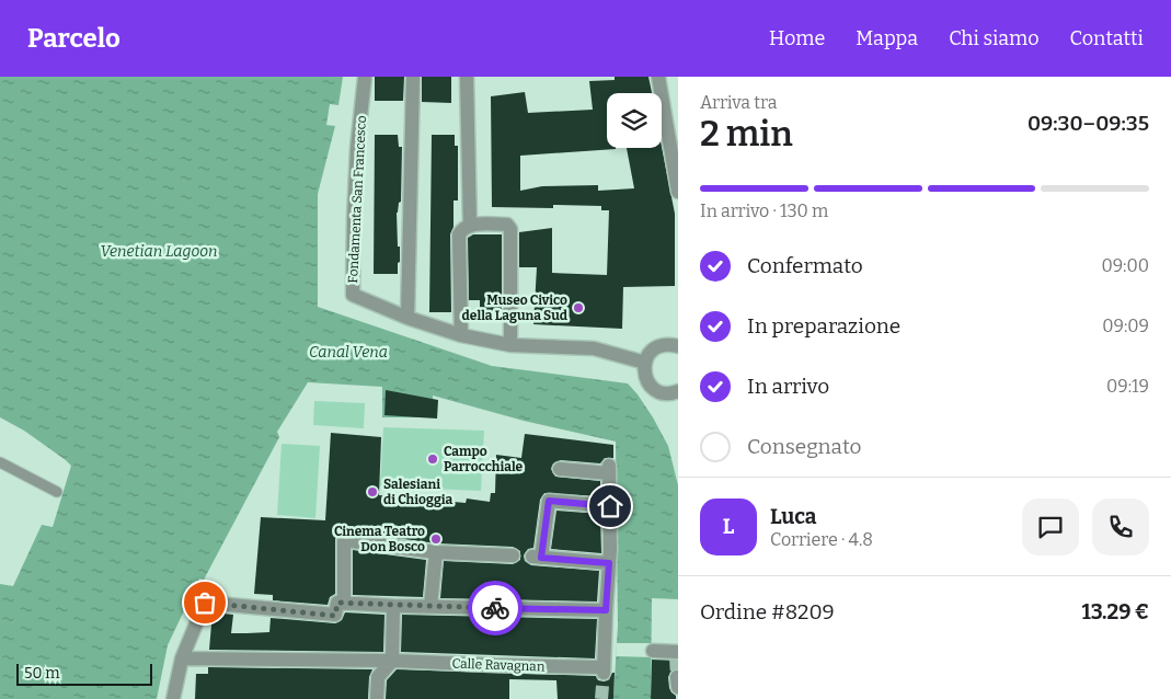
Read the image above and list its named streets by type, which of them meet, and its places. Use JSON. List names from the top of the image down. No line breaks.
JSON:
{"streets":{"street":["Fondamenta San Francesco","Calle Ravagnan"]},"water":["Venetian Lagoon","Canal Vena"],"places":["Museo Civico della Laguna Sud","Campo Parrocchiale","Salesiani di Chioggia","Cinema Teatro Don Bosco"],"scale_bar":"50 m","page":{"header":"Parcelo","nav":["Home","Mappa","Chi siamo","Contatti"],"heading":["2 min","Arriva tra","09:30–09:35"],"panel":["Luca","Corriere · 4.8","Ordine #8209","13.29 €"],"bar":"In arrivo · 130 m","list":[["Confermato","09:00"],["In preparazione","09:09"],["In arrivo","09:19"],"Consegnato"],"round":"L","scale":"50 m"}}
